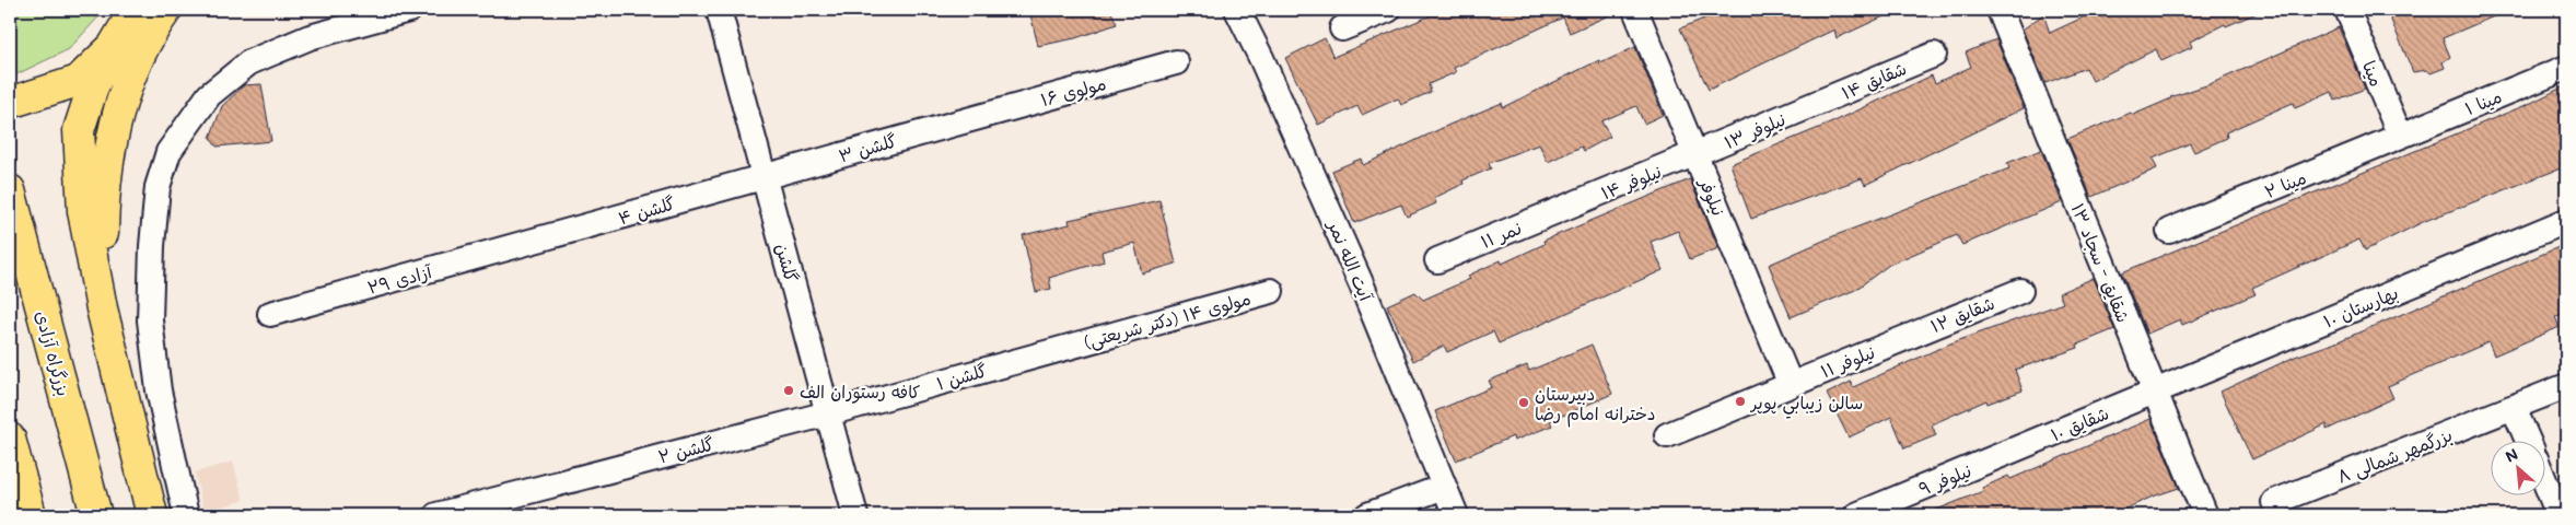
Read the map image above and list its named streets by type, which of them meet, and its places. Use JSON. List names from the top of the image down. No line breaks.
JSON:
{"streets":{"main road":["بزرگراه آزادی"],"street":["مینا","شقایق ۱۴","مولوی ۱۶","مینا ۱","نیلوفر ۱۳","گلشن ۳","نیلوفر ۱۴","مینا ۲","نیلوفر","گلشن ۴","نمر ۱۱","آیت الله نمر","گلشن","شقایق - سجاد ۱۳","آزادی ۲۹","بهارستان ۱۰","شقایق ۱۲","مولوی ۱۴ (دکتر شریعتی)","نیلوفر ۱۱","گلشن ۱","شقایق ۱۰","گلشن ۲","بزرگمهر شمالی ۸","نیلوفر ۹"]},"crossings":[["مینا","مینا ۱"],["مینا","مینا ۲"],["شقایق ۱۴","نیلوفر ۱۳"],["مولوی ۱۶","گلشن ۳"],["مینا ۱","مینا ۲"],["نیلوفر ۱۳","نیلوفر ۱۴"],["نیلوفر ۱۳","نیلوفر"],["گلشن ۳","گلشن ۴"],["گلشن ۳","گلشن"],["نیلوفر ۱۴","نیلوفر"],["نیلوفر ۱۴","نمر ۱۱"],["نیلوفر","نیلوفر ۱۱"],["گلشن ۴","گلشن"],["گلشن ۴","آزادی ۲۹"],["گلشن","گلشن ۱"],["گلشن","گلشن ۲"],["شقایق - سجاد ۱۳","بهارستان ۱۰"],["شقایق - سجاد ۱۳","شقایق ۱۰"],["بهارستان ۱۰","شقایق ۱۰"],["شقایق ۱۲","نیلوفر ۱۱"],["مولوی ۱۴ (دکتر شریعتی)","گلشن ۱"],["گلشن ۱","گلشن ۲"],["شقایق ۱۰","نیلوفر ۹"]],"places":["کافه رستوران الف","سالن زيبابي پوپر","دبیرستان دخترانه امام رضا"],"north":"top left"}
